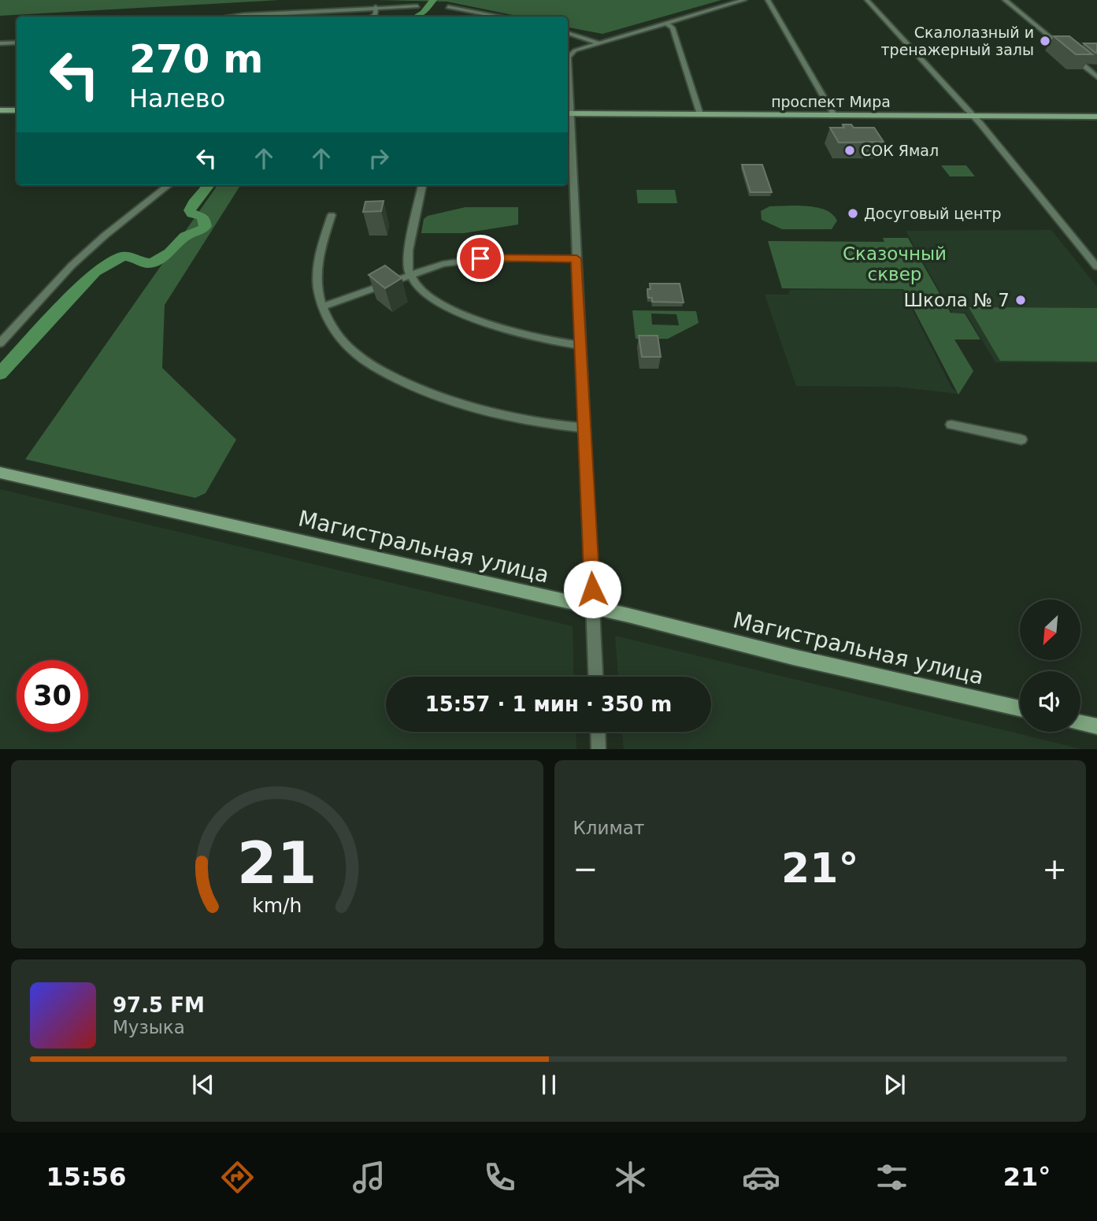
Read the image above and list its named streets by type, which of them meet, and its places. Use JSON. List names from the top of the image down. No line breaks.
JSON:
{"streets":{"main road":["проспект Мира","Магистральная улица"]},"parks":["Сказочный сквер"],"places":["Скалолазный и тренажерный залы","СОК Ямал","Досуговый центр","Школа № 7"],"north":"bottom left","page":{"turn":["270 m","Налево"],"limit":"30","trip":"15:57 · 1 мин · 350 m","tile":"Климат","heat":["−","21°","+"],"song":["97.5 FM","Музыка"],"tabs":["15:56","21°"],"gauge":["21","km/h"]}}
